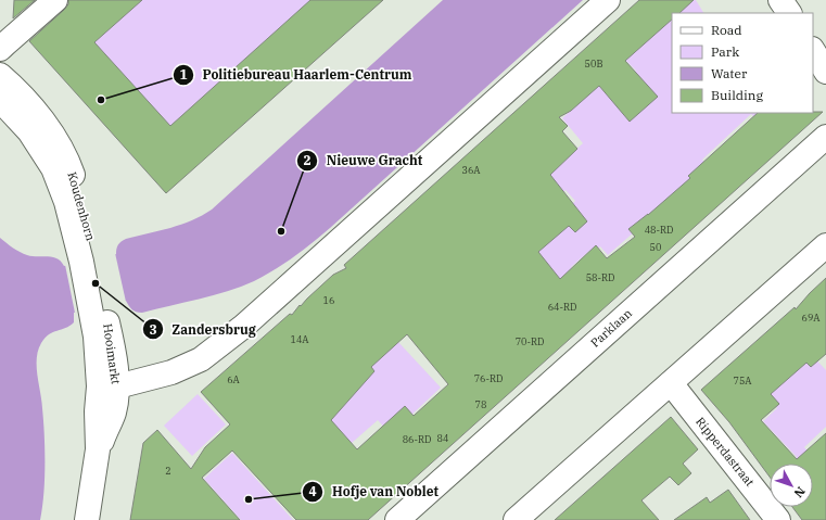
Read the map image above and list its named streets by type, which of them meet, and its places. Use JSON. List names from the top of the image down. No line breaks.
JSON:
{"streets":{"street":["Koudenhorn","Parklaan","Hooimarkt","Ripperdastraat"]},"crossings":[["Koudenhorn","Hooimarkt"]],"places":["Politiebureau Haarlem-Centrum","Nieuwe Gracht","Zandersbrug","Hofje van Noblet"],"house_numbers":["50B","36A","48-RD","50","58-RD","16","64-RD","69A","14A","70-RD","76-RD","6A","75A","78","84","86-RD","2"],"legend":["Road","Park","Water","Building"],"north":"bottom right"}
